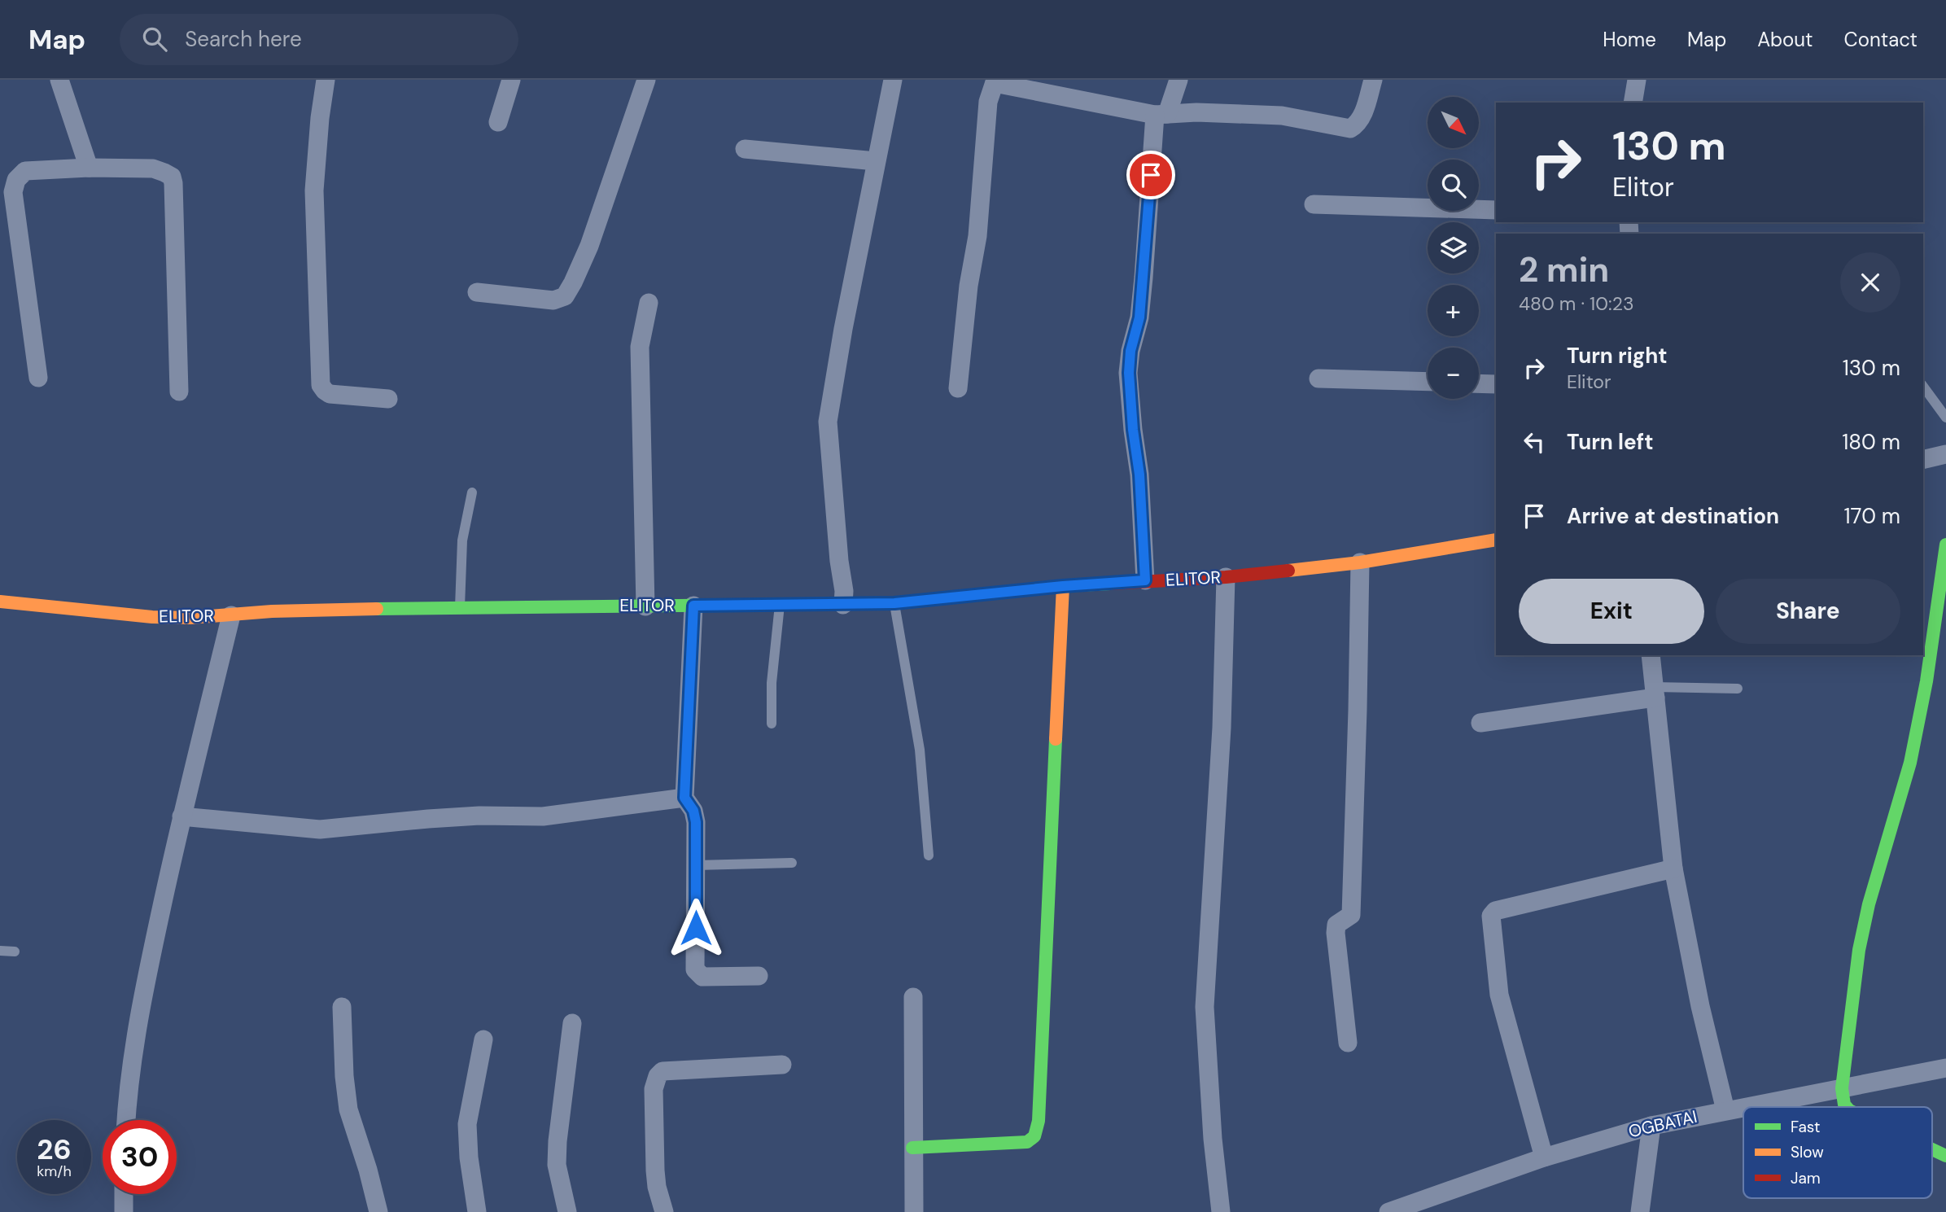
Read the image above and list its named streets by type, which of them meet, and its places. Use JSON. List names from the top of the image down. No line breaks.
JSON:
{"streets":{"street":["ELITOR","OGBATAI"]},"legend":["Fast","Slow","Jam"],"north":"bottom right","page":{"header":"Map","search":"Search here","nav":["Home","Map","About","Contact"],"map_buttons":["+","−"],"turn":["130 m","Elitor"],"heading":["2 min","480 m · 10:23"],"list":[{"name":"Turn right","note":"Elitor","value":"130 m"},{"name":"Turn left","value":"180 m"},{"name":"Arrive at destination","value":"170 m"}],"buttons":["Exit","Share"],"speed":"26 km/h","limit":"30"}}
